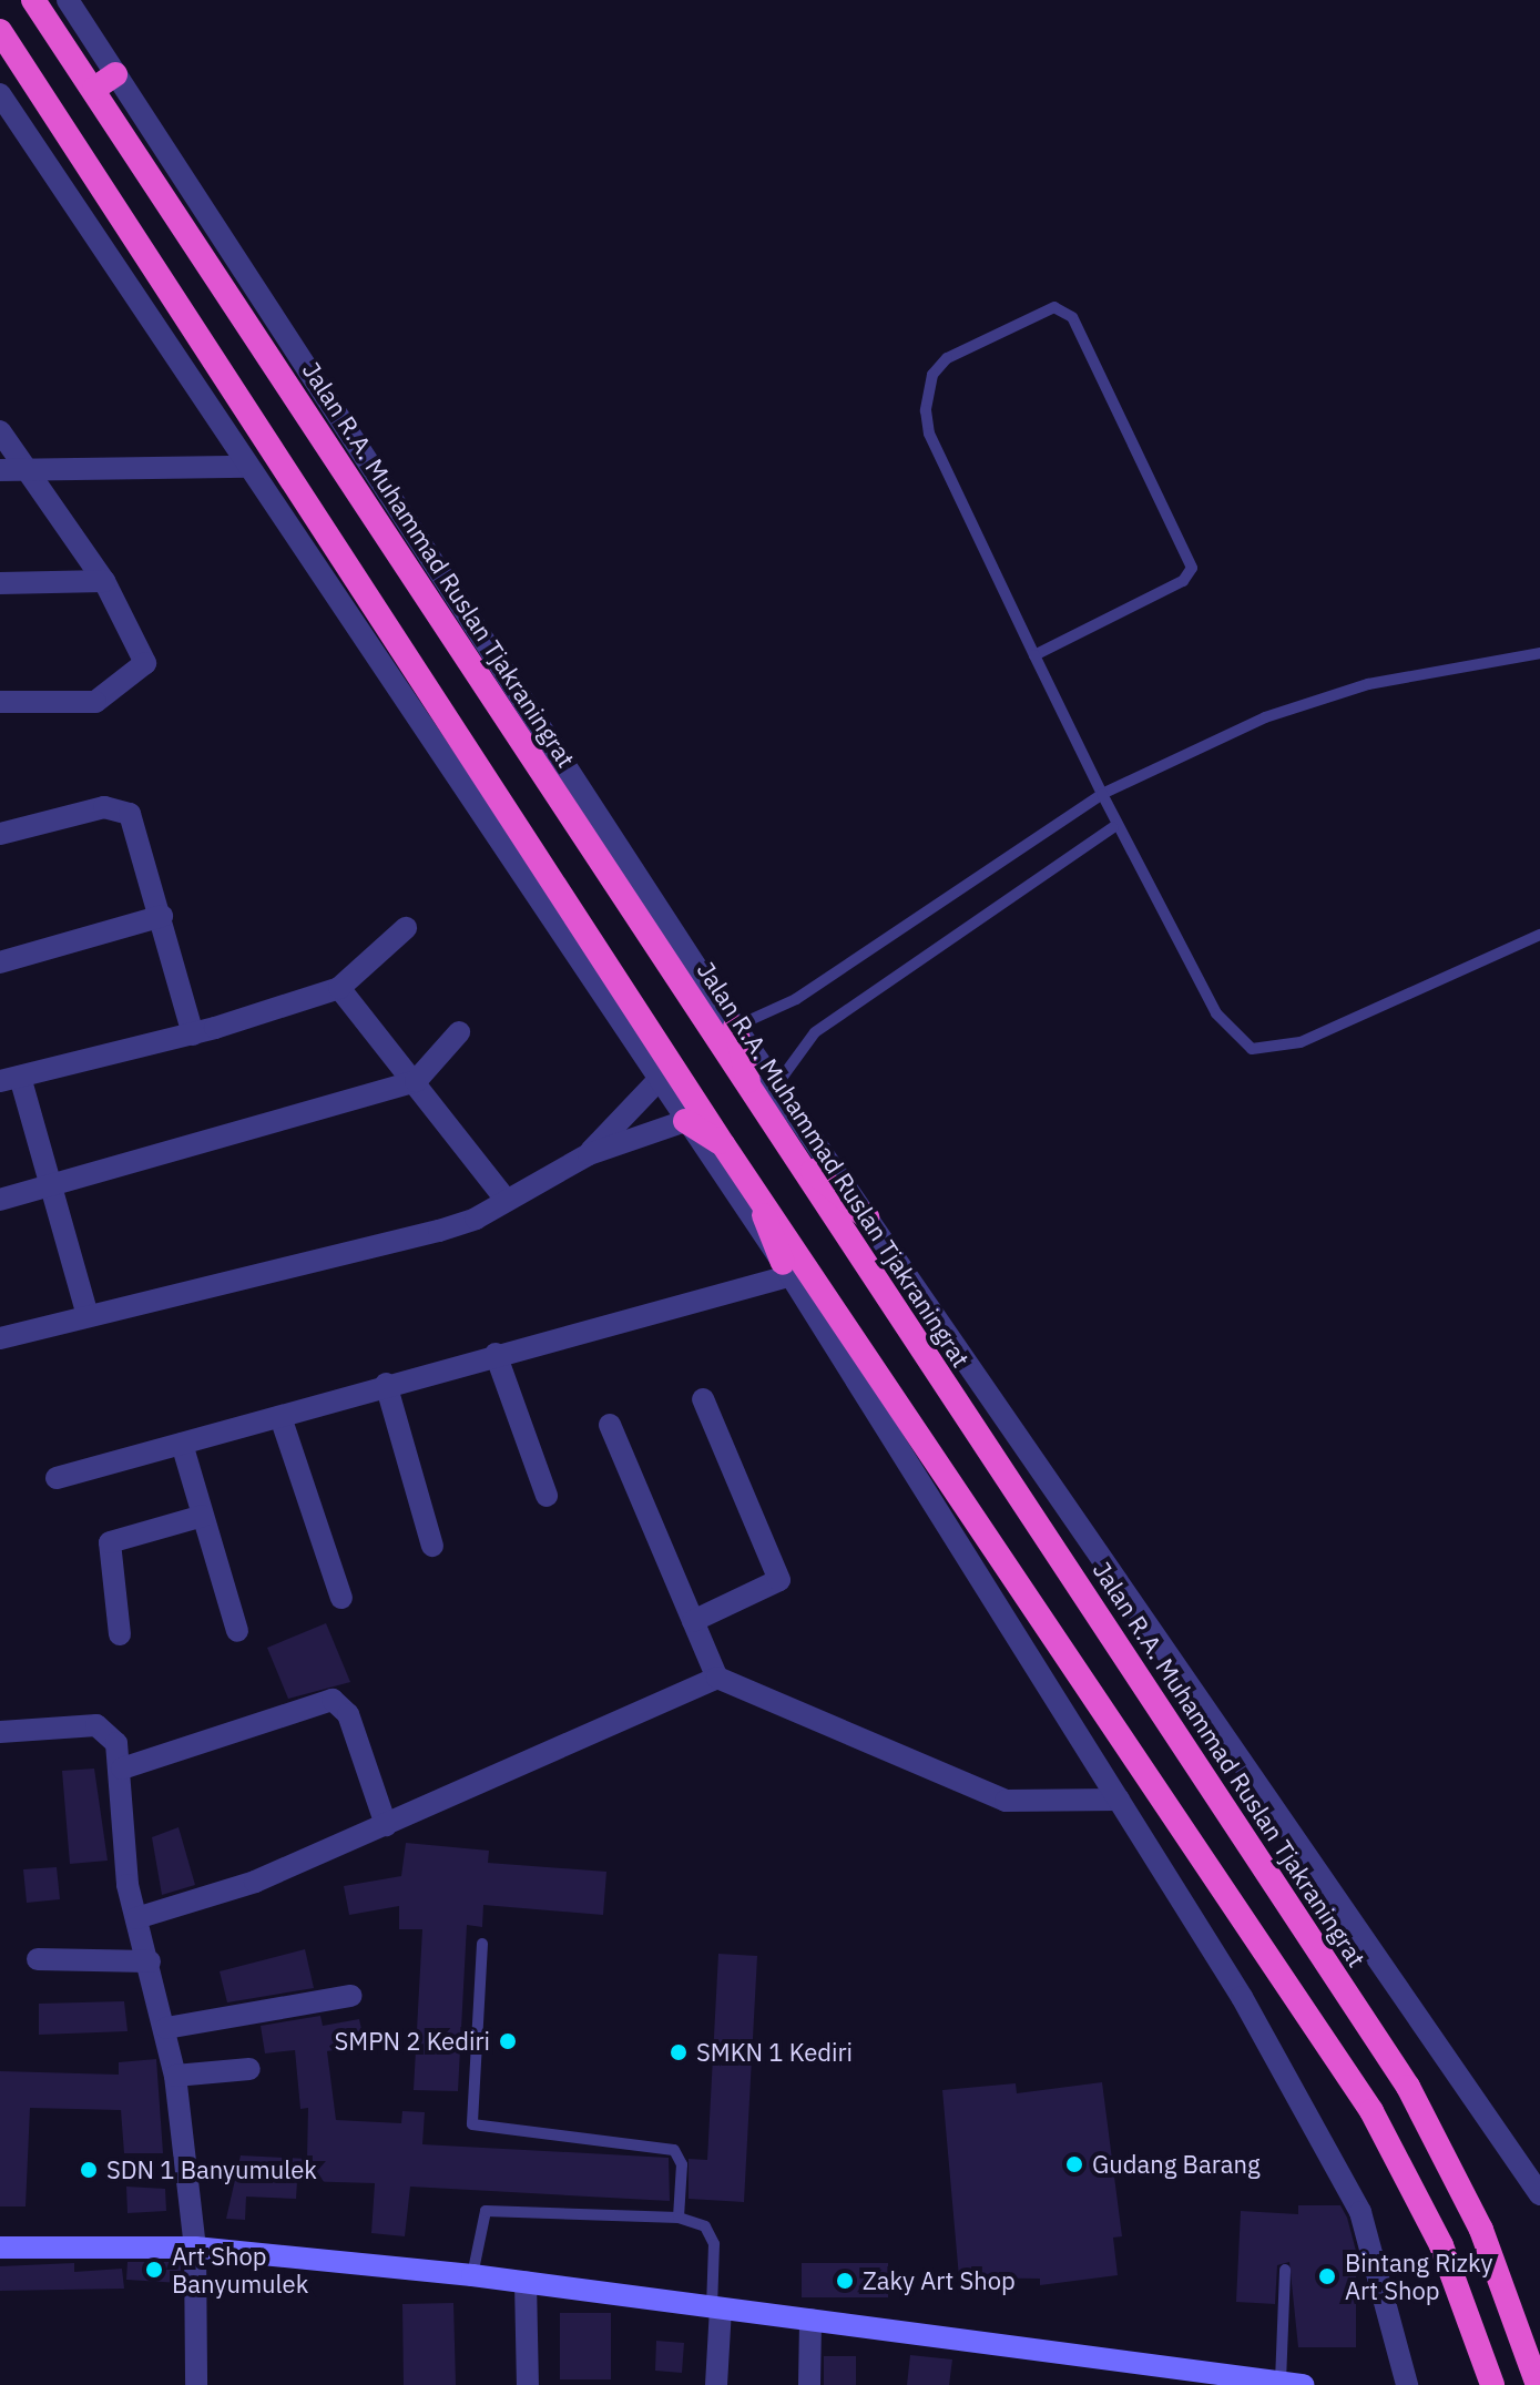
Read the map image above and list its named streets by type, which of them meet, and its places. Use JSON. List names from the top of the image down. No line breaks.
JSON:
{"streets":{"highway":["Jalan R.A. Muhammad Ruslan Tjakraningrat"]},"places":["SMPN 2 Kediri","SMKN 1 Kediri","Gudang Barang","SDN 1 Banyumulek","Art Shop Banyumulek","Bintang Rizky Art Shop","Zaky Art Shop"]}
